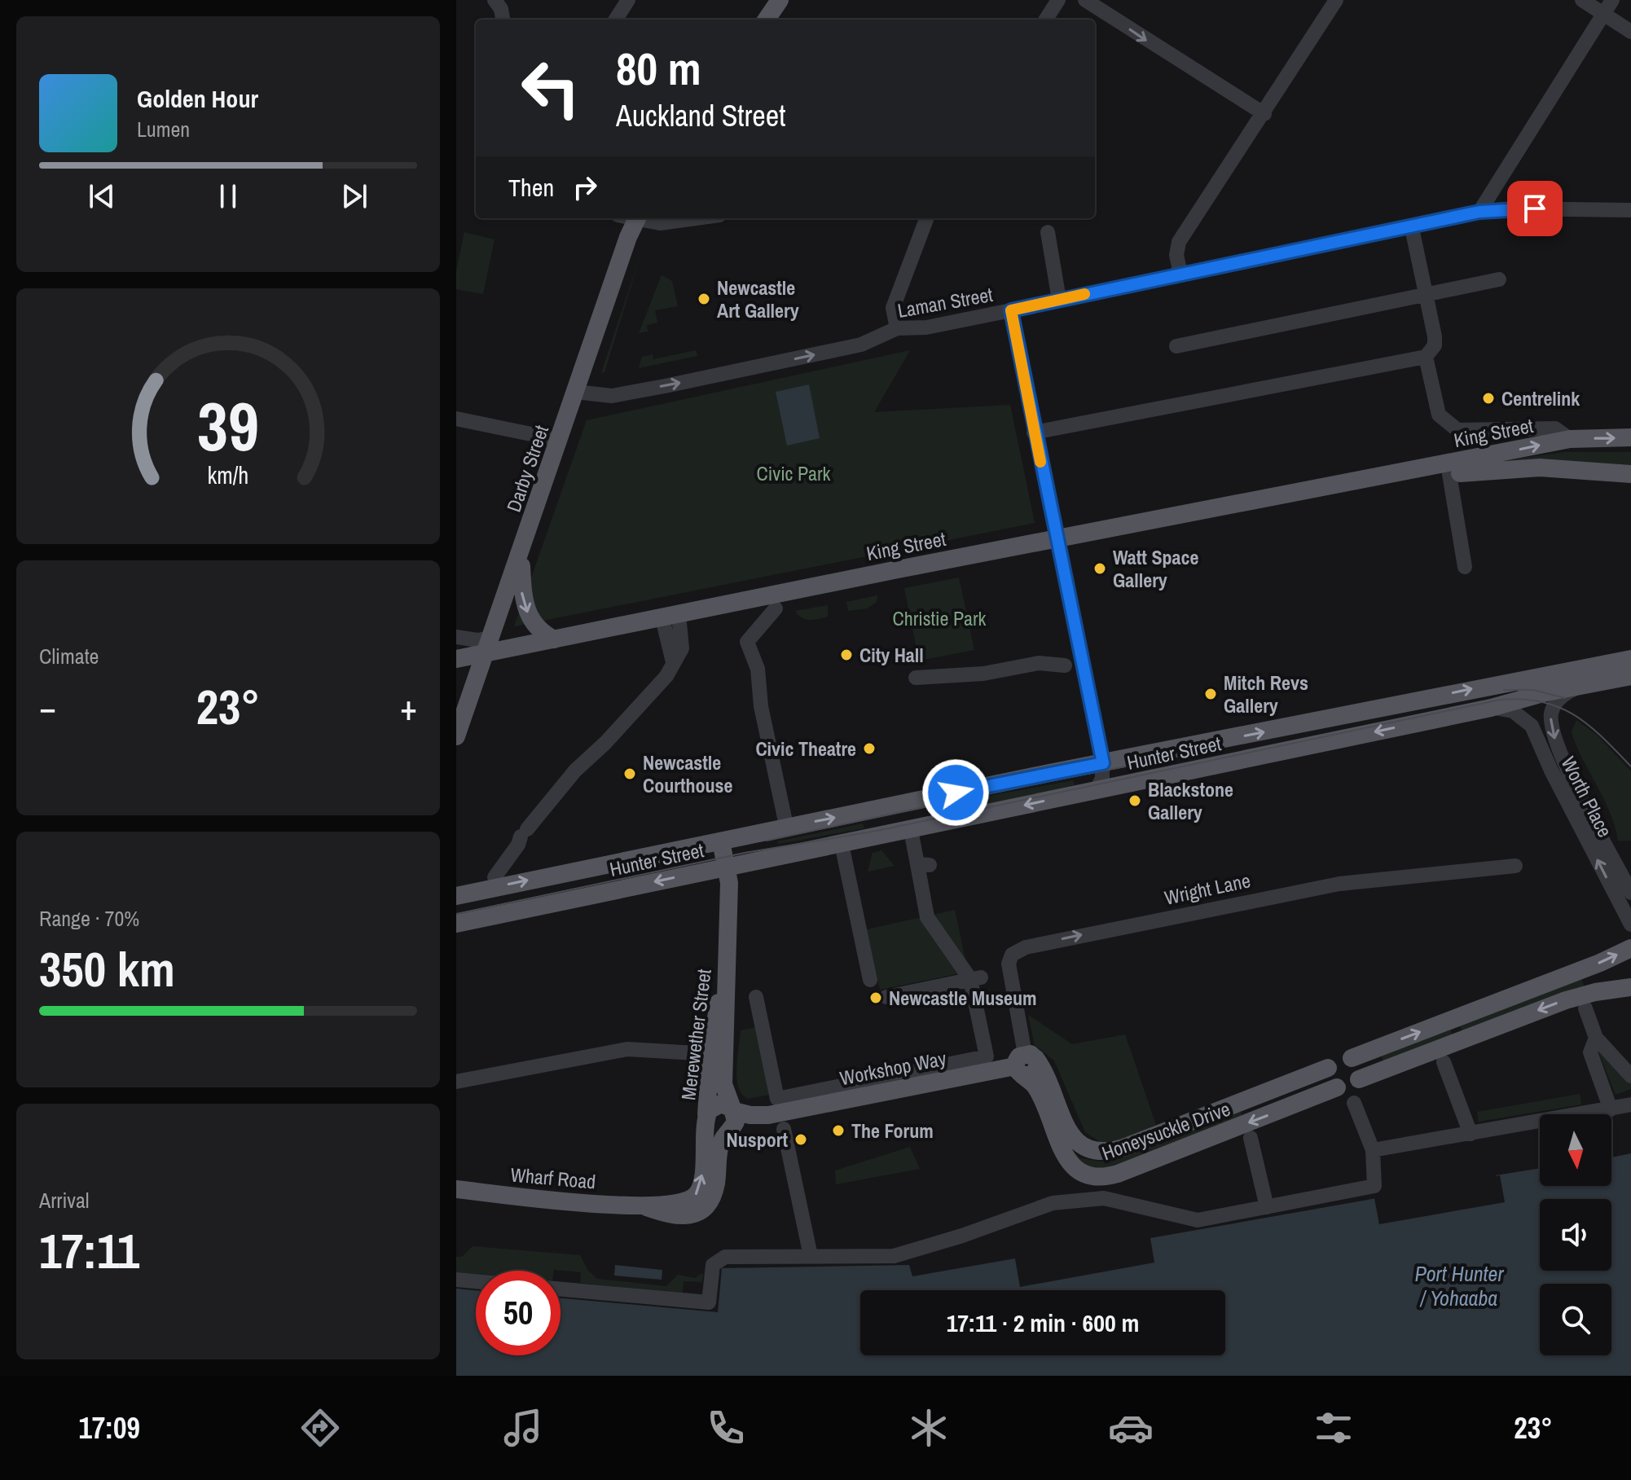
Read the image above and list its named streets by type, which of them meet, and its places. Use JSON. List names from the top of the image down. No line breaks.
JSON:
{"streets":{"main road":["King Street","Darby Street","Hunter Street","Merewether Street","Workshop Way","Honeysuckle Drive","Wharf Road"],"street":["Laman Street","Worth Place","Wright Lane"]},"crossings":[["Laman Street","Darby Street"],["King Street","Darby Street"],["Hunter Street","Worth Place"],["Hunter Street","Merewether Street"],["Wright Lane","Workshop Way"],["Wright Lane","Honeysuckle Drive"],["Merewether Street","Workshop Way"],["Merewether Street","Wharf Road"],["Workshop Way","Honeysuckle Drive"]],"one_way":["Wright Lane"],"water":["Port Hunter / Yohaaba"],"parks":["Civic Park","Christie Park"],"places":["Newcastle Art Gallery","Centrelink","Watt Space Gallery","City Hall","Mitch Revs Gallery","Civic Theatre","Newcastle Courthouse","Blackstone Gallery","Newcastle Museum","The Forum","Nusport"],"north":"bottom","page":{"turn":["80 m","Auckland Street"],"song":["Golden Hour","Lumen"],"then":"Then","tile":["Climate",["Range · 70%","350 km"],["Arrival","17:11"]],"heat":["−","23°","+"],"limit":"50","trip":"17:11 · 2 min · 600 m","tabs":["17:09","23°"],"gauge":["39","km/h"]}}
